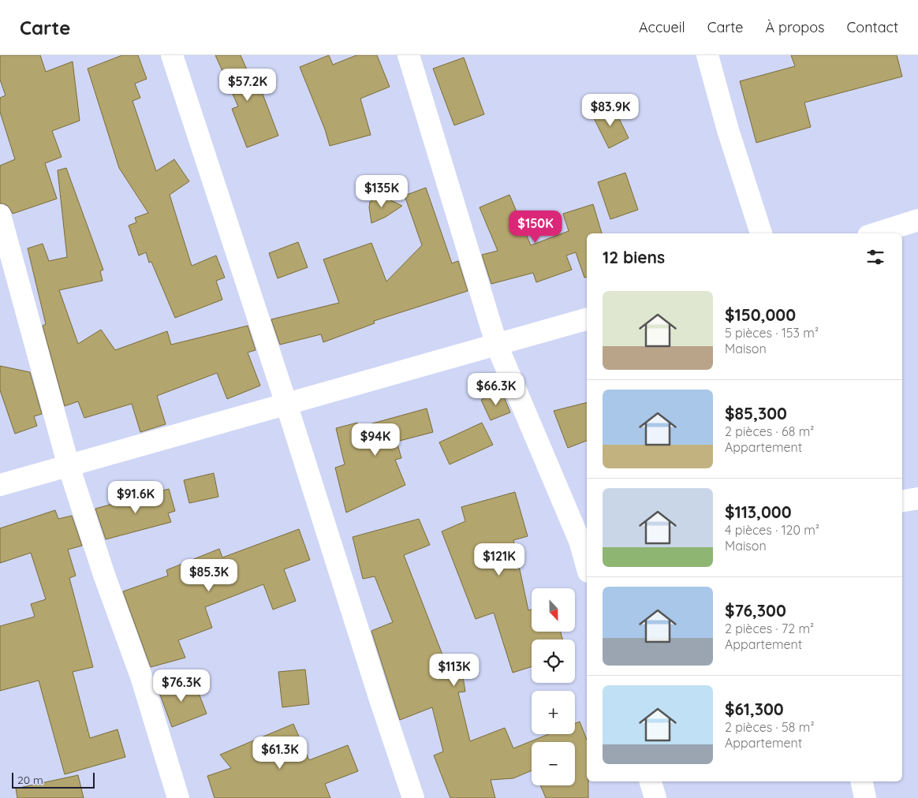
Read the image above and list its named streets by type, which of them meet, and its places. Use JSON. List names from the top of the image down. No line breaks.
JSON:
{"scale_bar":"20 m","north":"bottom","page":{"header":"Carte","nav":["Accueil","Carte","À propos","Contact"],"price":["$57.2K","$83.9K","$135K","$150K","$66.3K","$94K","$91.6K","$121K","$85.3K","$113K","$76.3K","$61.3K"],"heading":"12 biens","list":[{"name":"$150,000","note":"5 pièces · 153 m² · Maison"},{"name":"$85,300","note":"2 pièces · 68 m² · Appartement"},{"name":"$113,000","note":"4 pièces · 120 m² · Maison"},{"name":"$76,300","note":"2 pièces · 72 m² · Appartement"},{"name":"$61,300","note":"2 pièces · 58 m² · Appartement"}],"map_buttons":["+","−"],"scale":"20 m"}}
